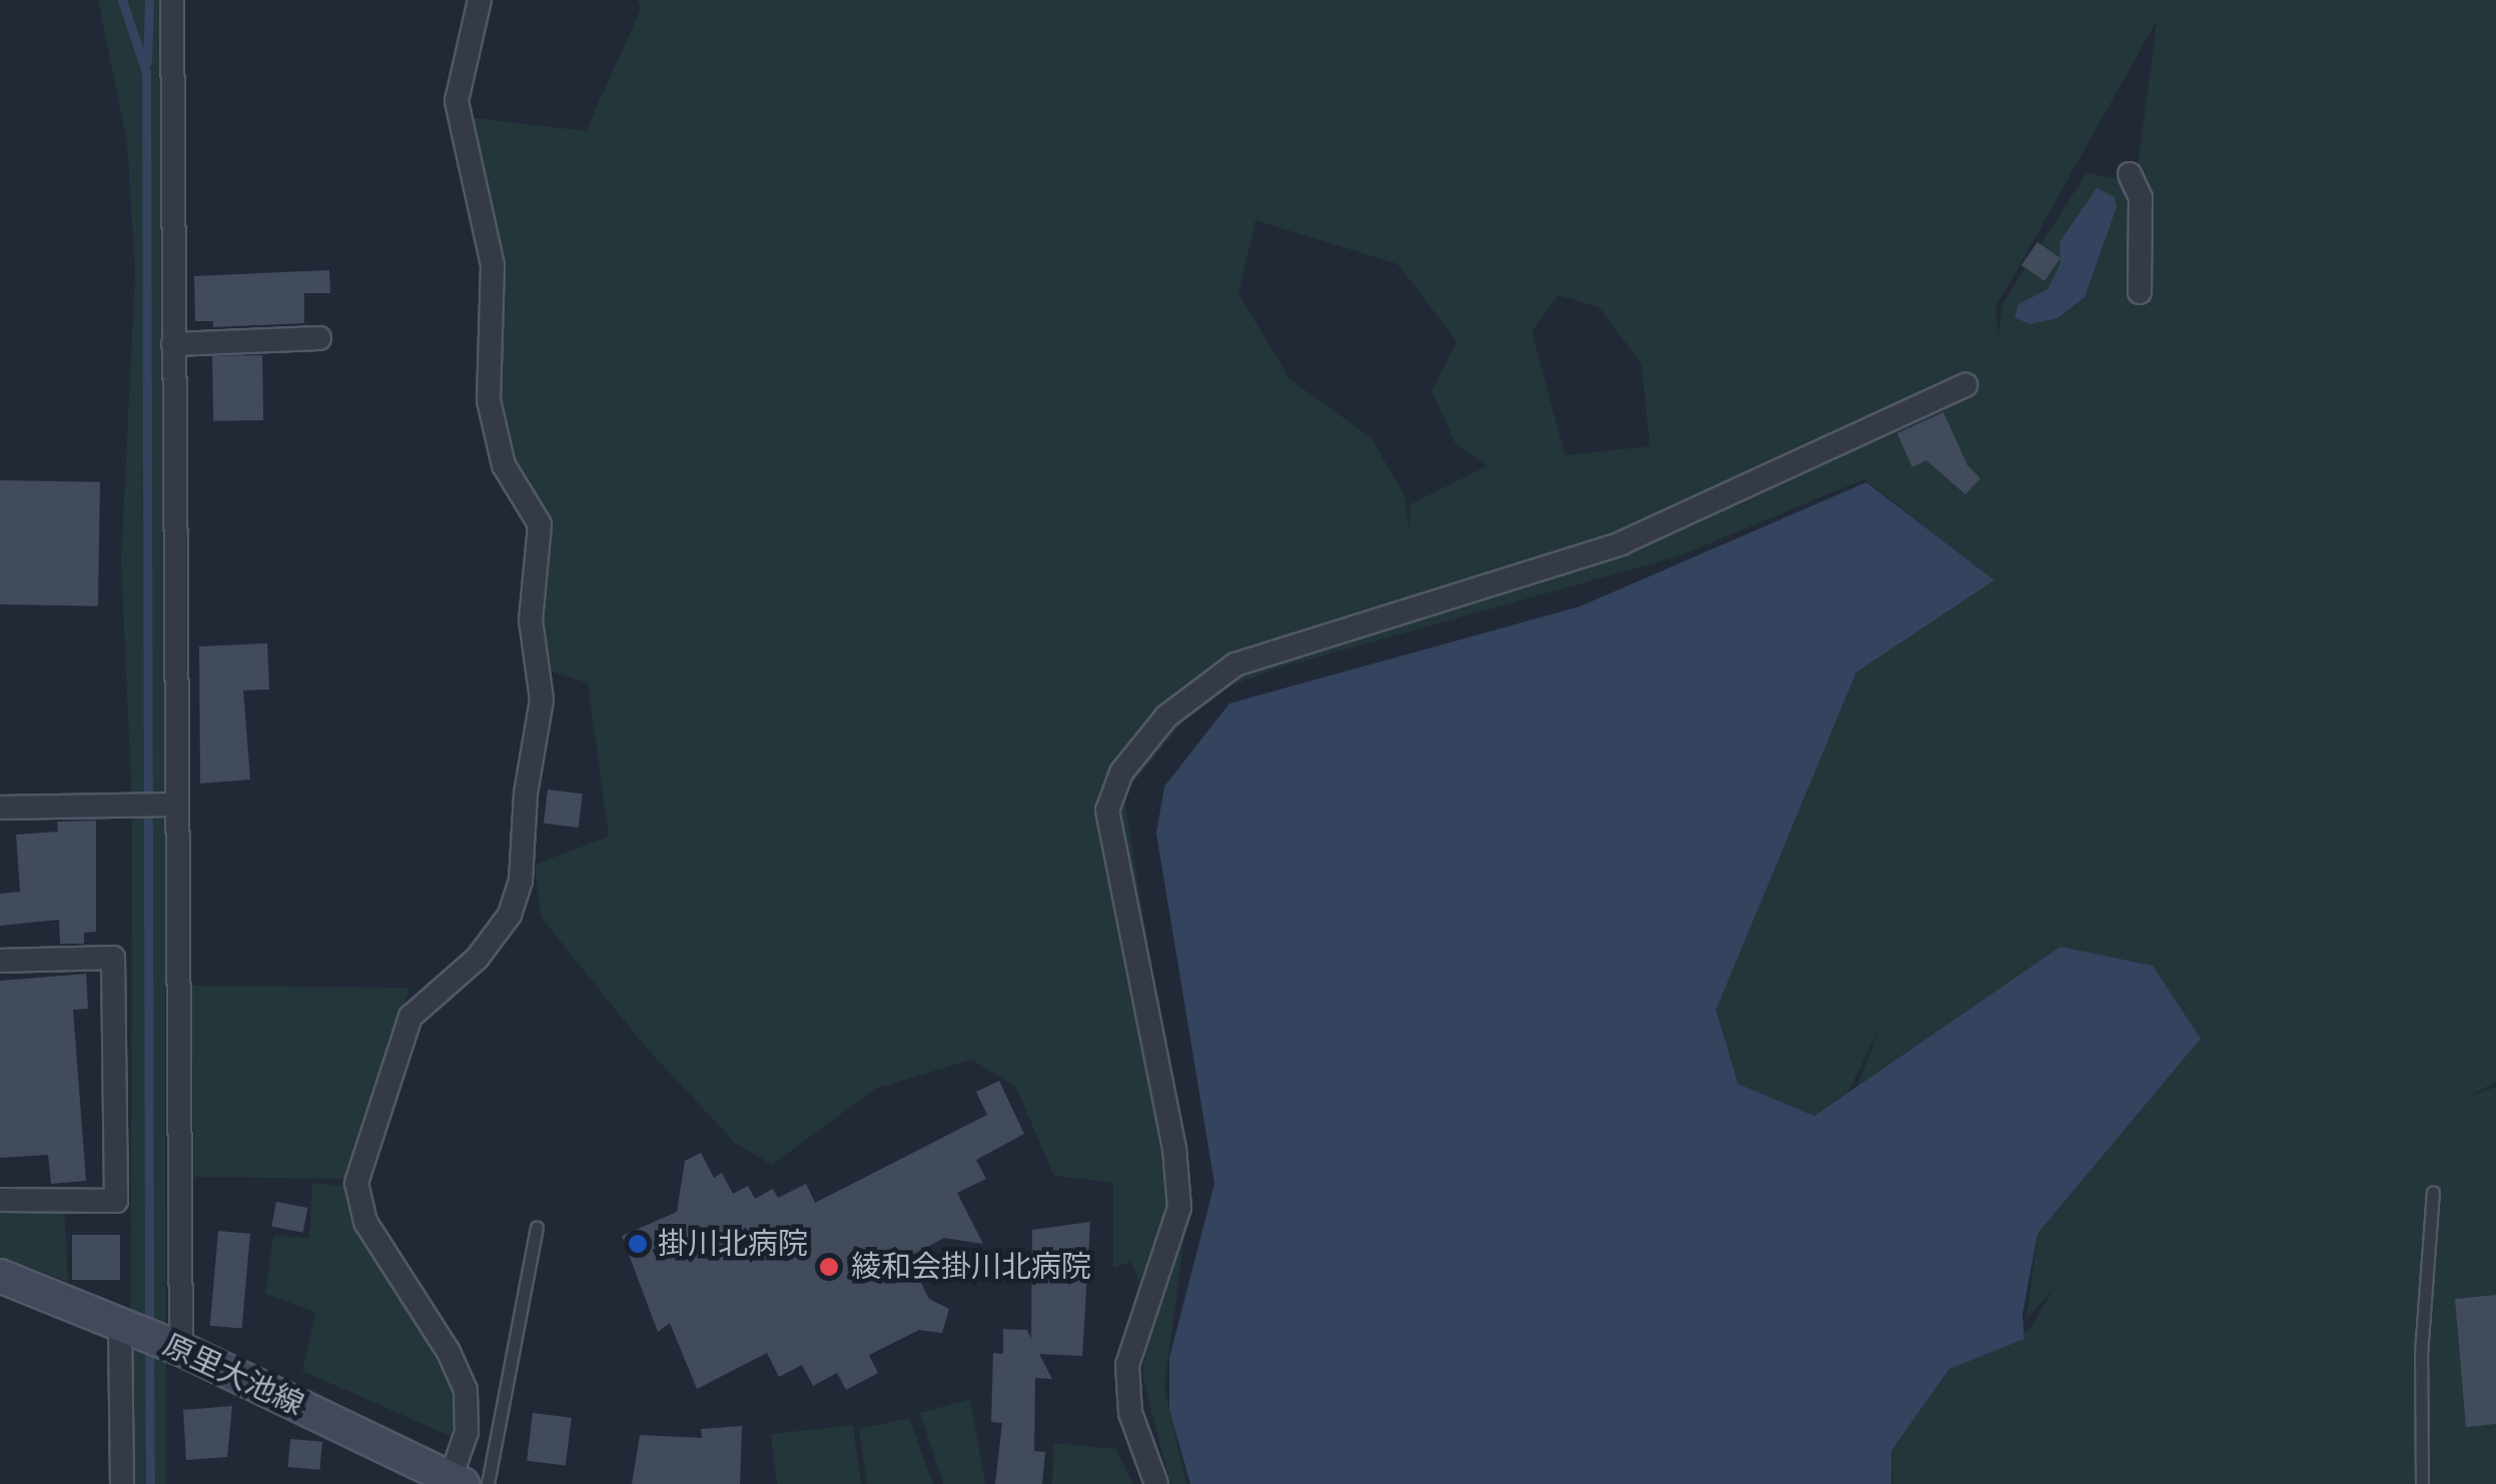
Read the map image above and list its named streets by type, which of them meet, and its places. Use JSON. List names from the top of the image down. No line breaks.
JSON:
{"streets":{"main road":["原里大池線"]},"places":["掛川北病院","綾和会掛川北病院"]}
